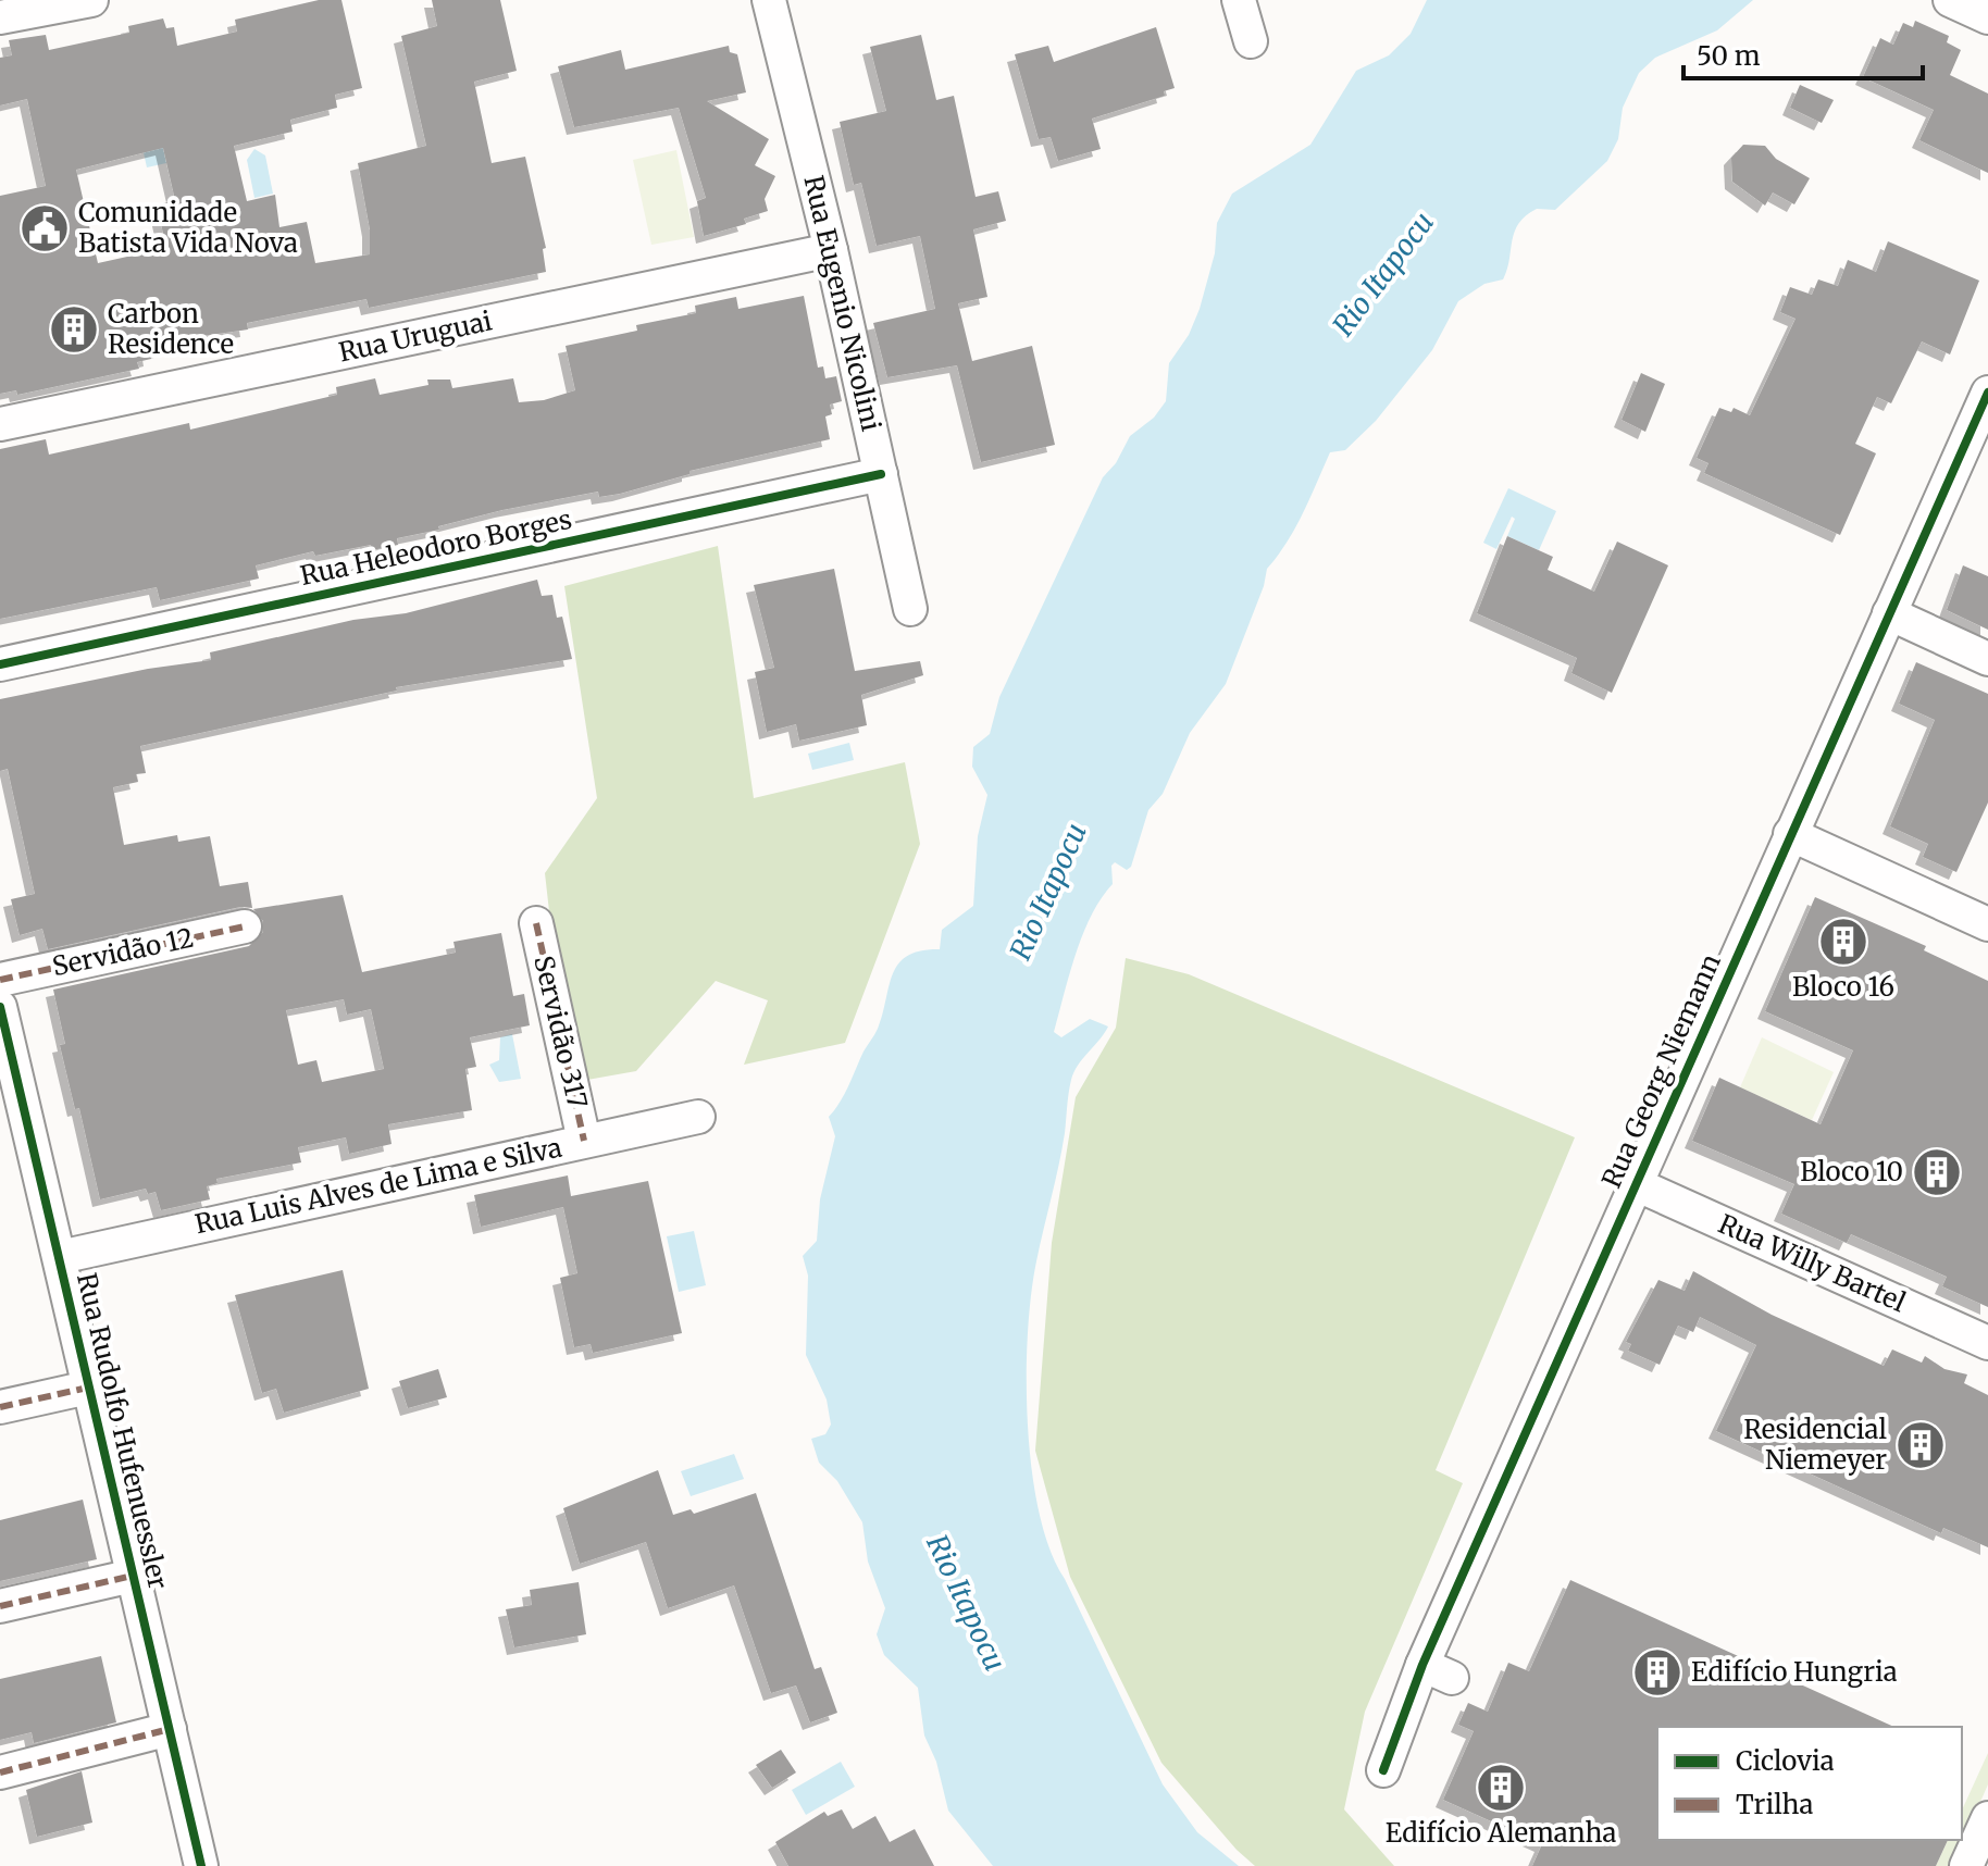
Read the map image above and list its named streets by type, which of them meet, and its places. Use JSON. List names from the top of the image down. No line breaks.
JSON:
{"streets":{"street":["Rua Eugenio Nicolini","Rua Uruguai","Rua Heleodoro Borges","Servidão 12","Servidão 317","Rua Georg Niemann","Rua Luis Alves de Lima e Silva","Rua Willy Bartel","Rua Rudolfo Hufenuessler"]},"crossings":[["Rua Eugenio Nicolini","Rua Uruguai"],["Rua Eugenio Nicolini","Rua Heleodoro Borges"],["Servidão 317","Rua Luis Alves de Lima e Silva"],["Rua Georg Niemann","Rua Willy Bartel"],["Rua Luis Alves de Lima e Silva","Rua Rudolfo Hufenuessler"]],"water":["Rio Itapocu"],"places":{"public building":["Comunidade Batista Vida Nova"],"building":["Carbon Residence","Bloco 16","Bloco 10","Residencial Niemeyer","Edifício Hungria","Edifício Alemanha"]},"legend":["Ciclovia","Trilha"],"scale_bar":"50 m"}
